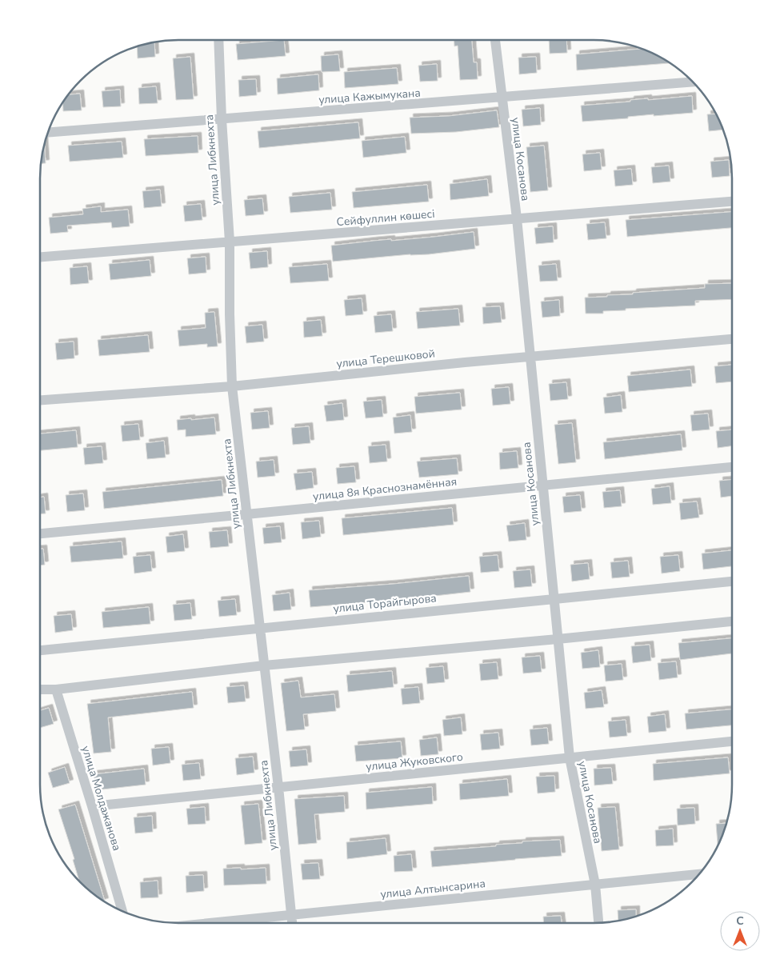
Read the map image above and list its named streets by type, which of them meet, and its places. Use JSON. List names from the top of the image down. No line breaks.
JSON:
{"streets":{"street":["улица Кажымукана","улица Косанова","улица Либкнехта","Сейфуллин көшесі","улица Терешковой","улица 8я Краснознамённая","улица Торайгырова","улица Жуковского","улица Молдажанова","улица Алтынсарина"]},"crossings":[["улица Кажымукана","улица Косанова"],["улица Кажымукана","улица Либкнехта"],["улица Косанова","Сейфуллин көшесі"],["улица Косанова","улица Терешковой"],["улица Косанова","улица 8я Краснознамённая"],["улица Косанова","улица Торайгырова"],["улица Косанова","улица Жуковского"],["улица Косанова","улица Алтынсарина"],["улица Либкнехта","Сейфуллин көшесі"],["улица Либкнехта","улица Терешковой"],["улица Либкнехта","улица 8я Краснознамённая"],["улица Либкнехта","улица Торайгырова"],["улица Либкнехта","улица Жуковского"],["улица Либкнехта","улица Алтынсарина"],["улица Жуковского","улица Молдажанова"]],"north":"top"}
